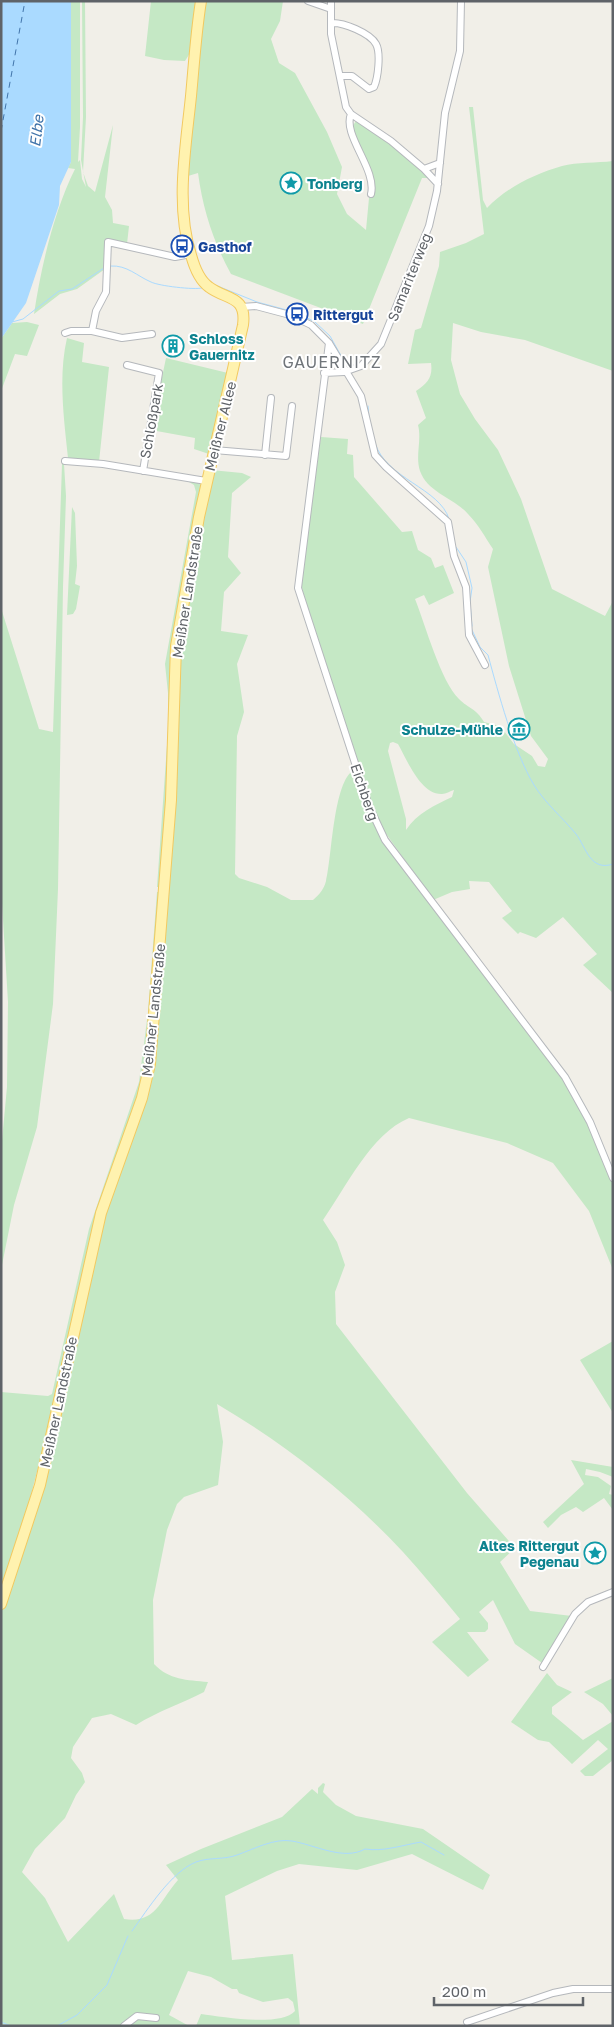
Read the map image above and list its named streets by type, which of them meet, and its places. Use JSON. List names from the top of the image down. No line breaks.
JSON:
{"streets":{"main road":["Meißner Allee","Meißner Landstraße"],"street":["Samariterweg","Schloßpark","Eichberg"]},"crossings":[["Schloßpark","Meißner Allee"],["Meißner Allee","Meißner Landstraße"]],"districts":["GAUERNITZ"],"water":["Elbe"],"places":{"place":["Tonberg","Altes Rittergut Pegenau"],"bus stop":["Gasthof","Rittergut"],"building":["Schloss Gauernitz"],"museum":["Schulze-Mühle"]},"scale_bar":"200 m"}
